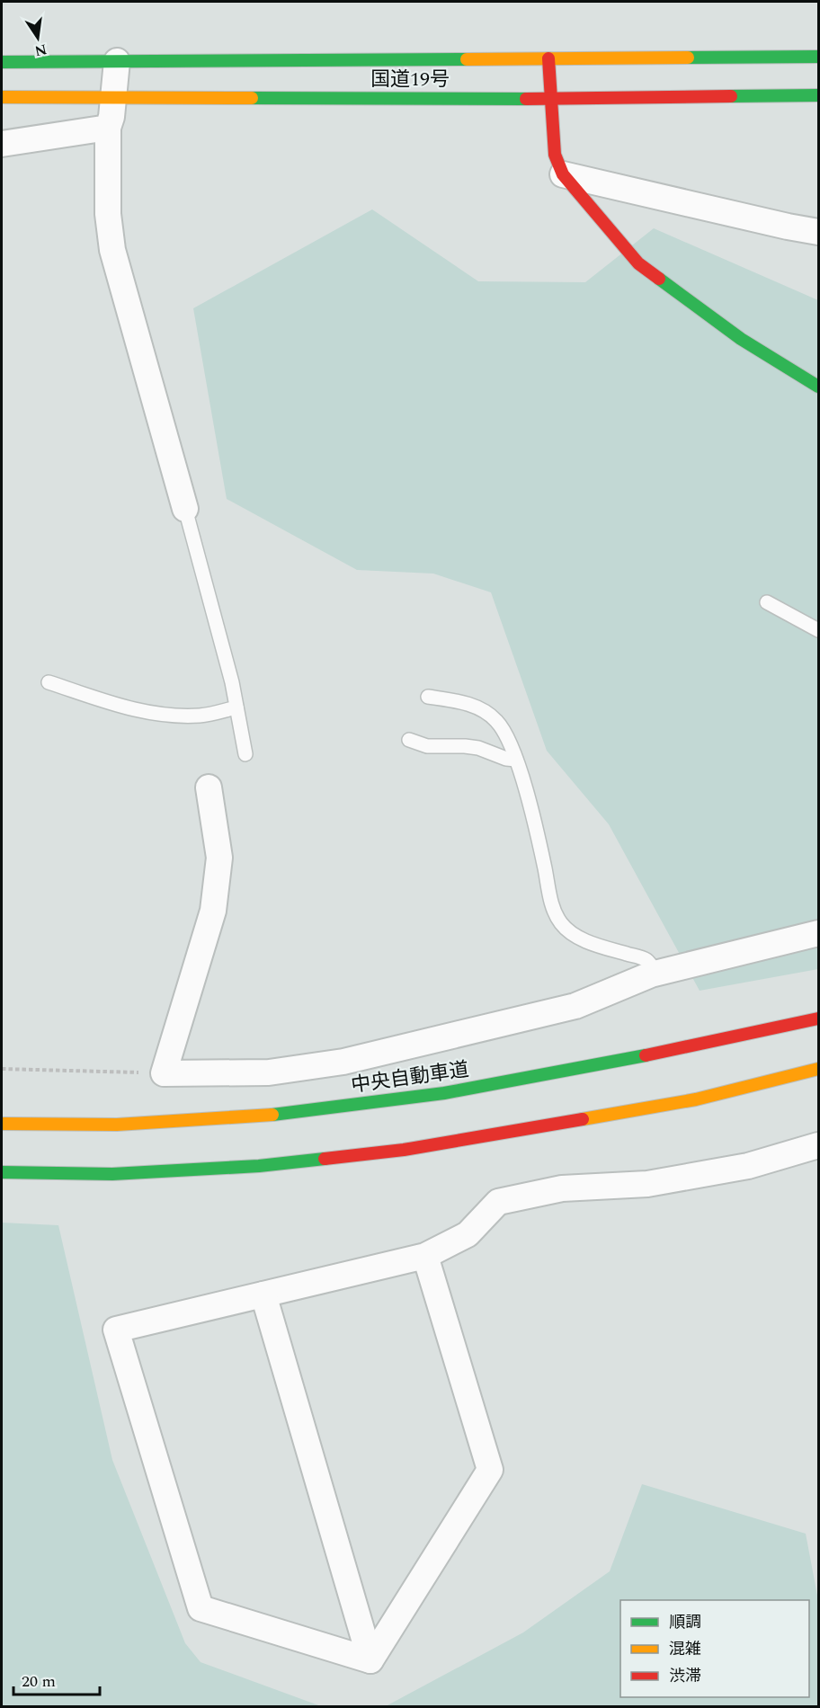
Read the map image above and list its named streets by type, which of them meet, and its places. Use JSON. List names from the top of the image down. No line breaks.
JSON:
{"streets":{"main road":["国道19号","中央自動車道"]},"legend":["順調","混雑","渋滞"],"scale_bar":"20 m","north":"bottom"}
